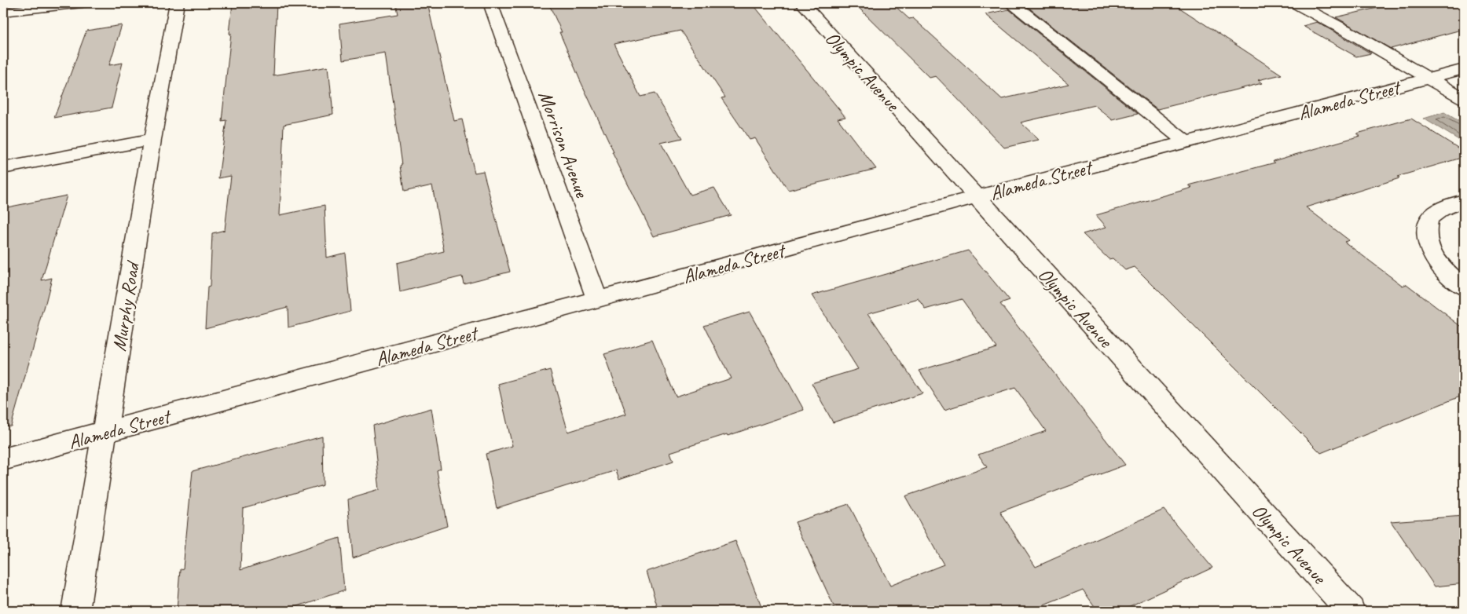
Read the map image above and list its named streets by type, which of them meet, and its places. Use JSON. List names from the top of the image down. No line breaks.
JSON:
{"streets":{"street":["Olympic Avenue","Alameda Street","Morrison Avenue","Murphy Road"]},"crossings":[["Olympic Avenue","Alameda Street"],["Alameda Street","Morrison Avenue"],["Alameda Street","Murphy Road"]]}
